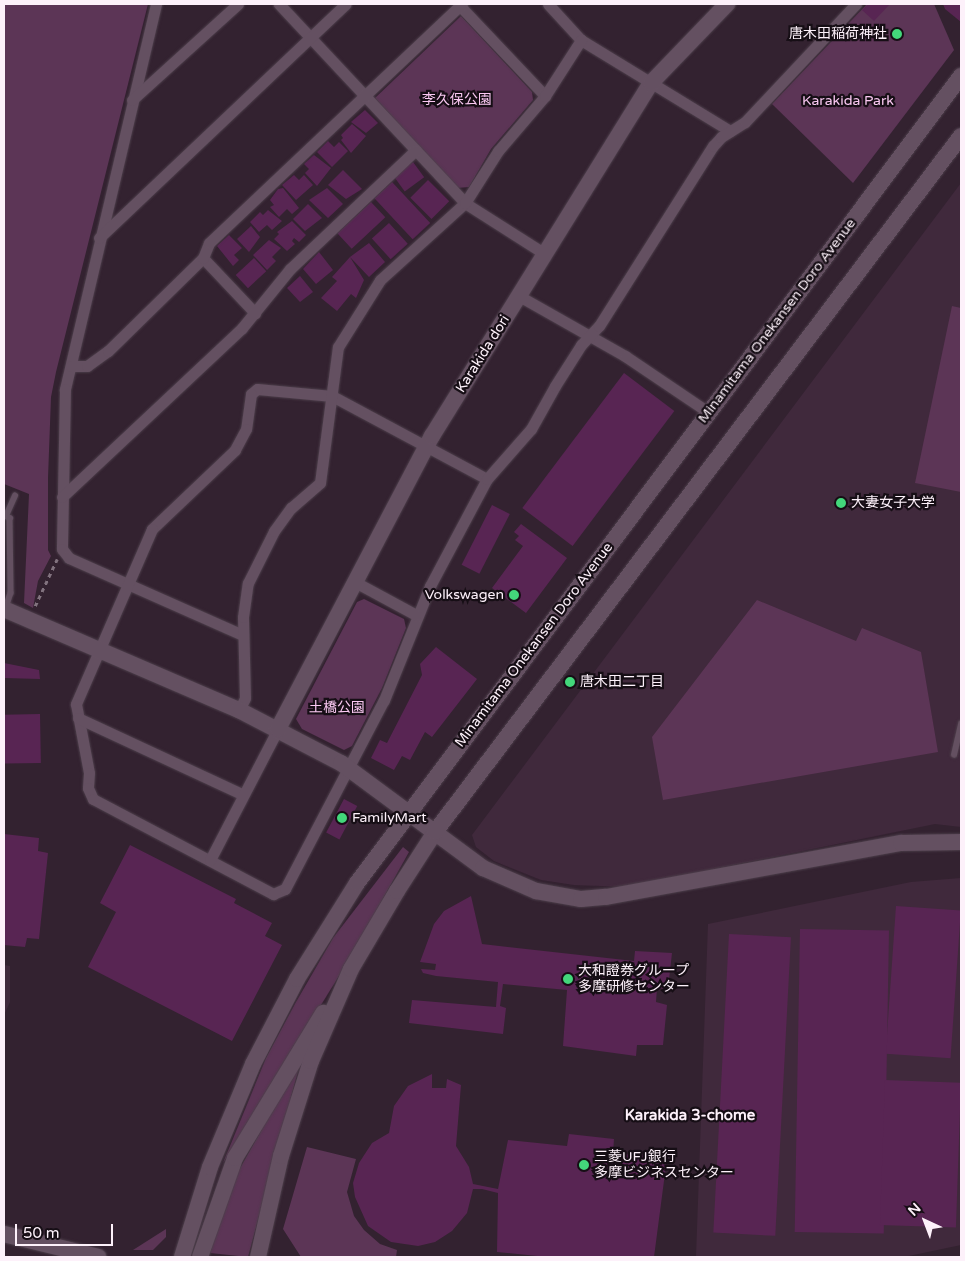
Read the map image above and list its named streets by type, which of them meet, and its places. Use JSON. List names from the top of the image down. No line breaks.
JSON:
{"streets":{"main road":["Minamitama Onekansen Doro Avenue","Karakida dori"]},"districts":["Karakida 3-chome"],"parks":["李久保公園","Karakida Park","土橋公園"],"places":["唐木田稲荷神社","大妻女子大学","Volkswagen","唐木田二丁目","FamilyMart","大和證券グループ 多摩研修センター","三菱UFJ銀行 多摩ビジネスセンター"],"scale_bar":"50 m","north":"top left"}
